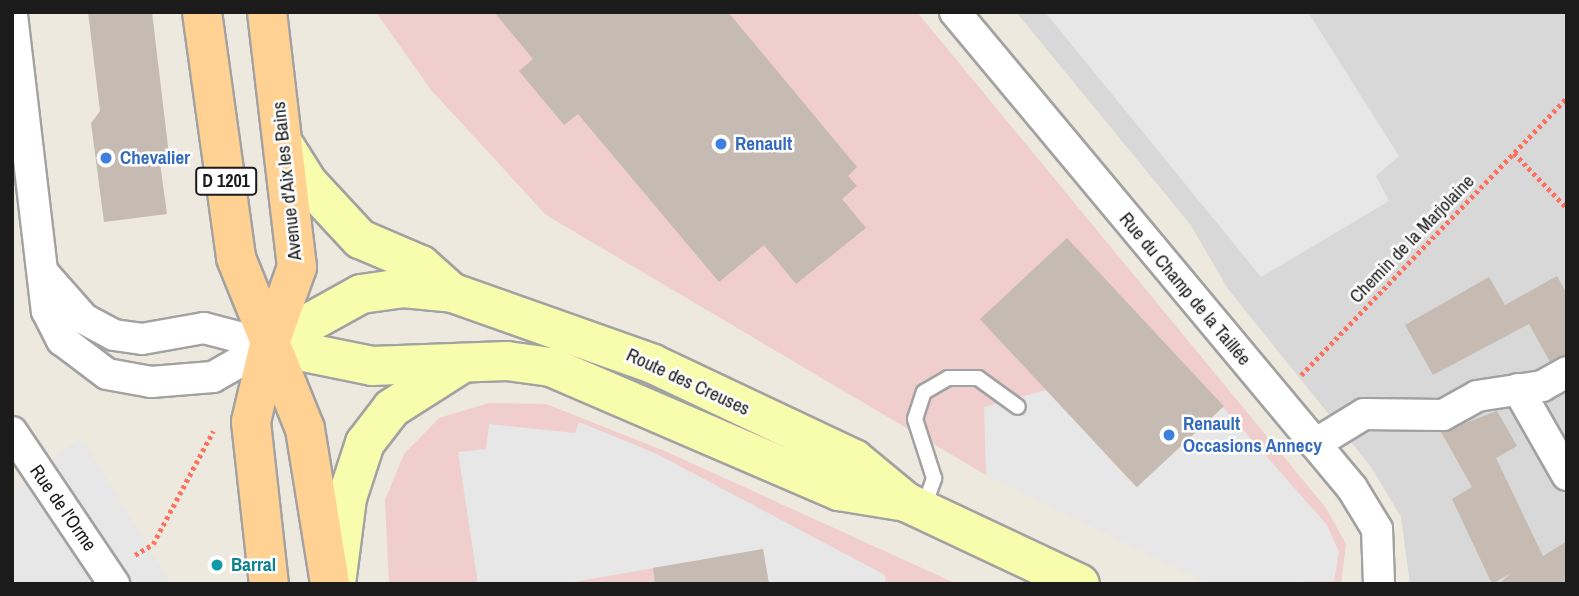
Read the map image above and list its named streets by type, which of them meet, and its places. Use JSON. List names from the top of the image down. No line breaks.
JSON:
{"streets":{"main road":["D 1201","Avenue d'Aix les Bains","Route des Creuses"],"street":["Rue du Champ de la Taillée","Rue de l'Orme"],"path":["Chemin de la Marjolaine"]},"crossings":[["D 1201","Avenue d'Aix les Bains"],["D 1201","Route des Creuses"],["Avenue d'Aix les Bains","Route des Creuses"],["Chemin de la Marjolaine","Rue du Champ de la Taillée"]],"places":["Renault","Chevalier","Renault Occasions Annecy","Barral"]}
